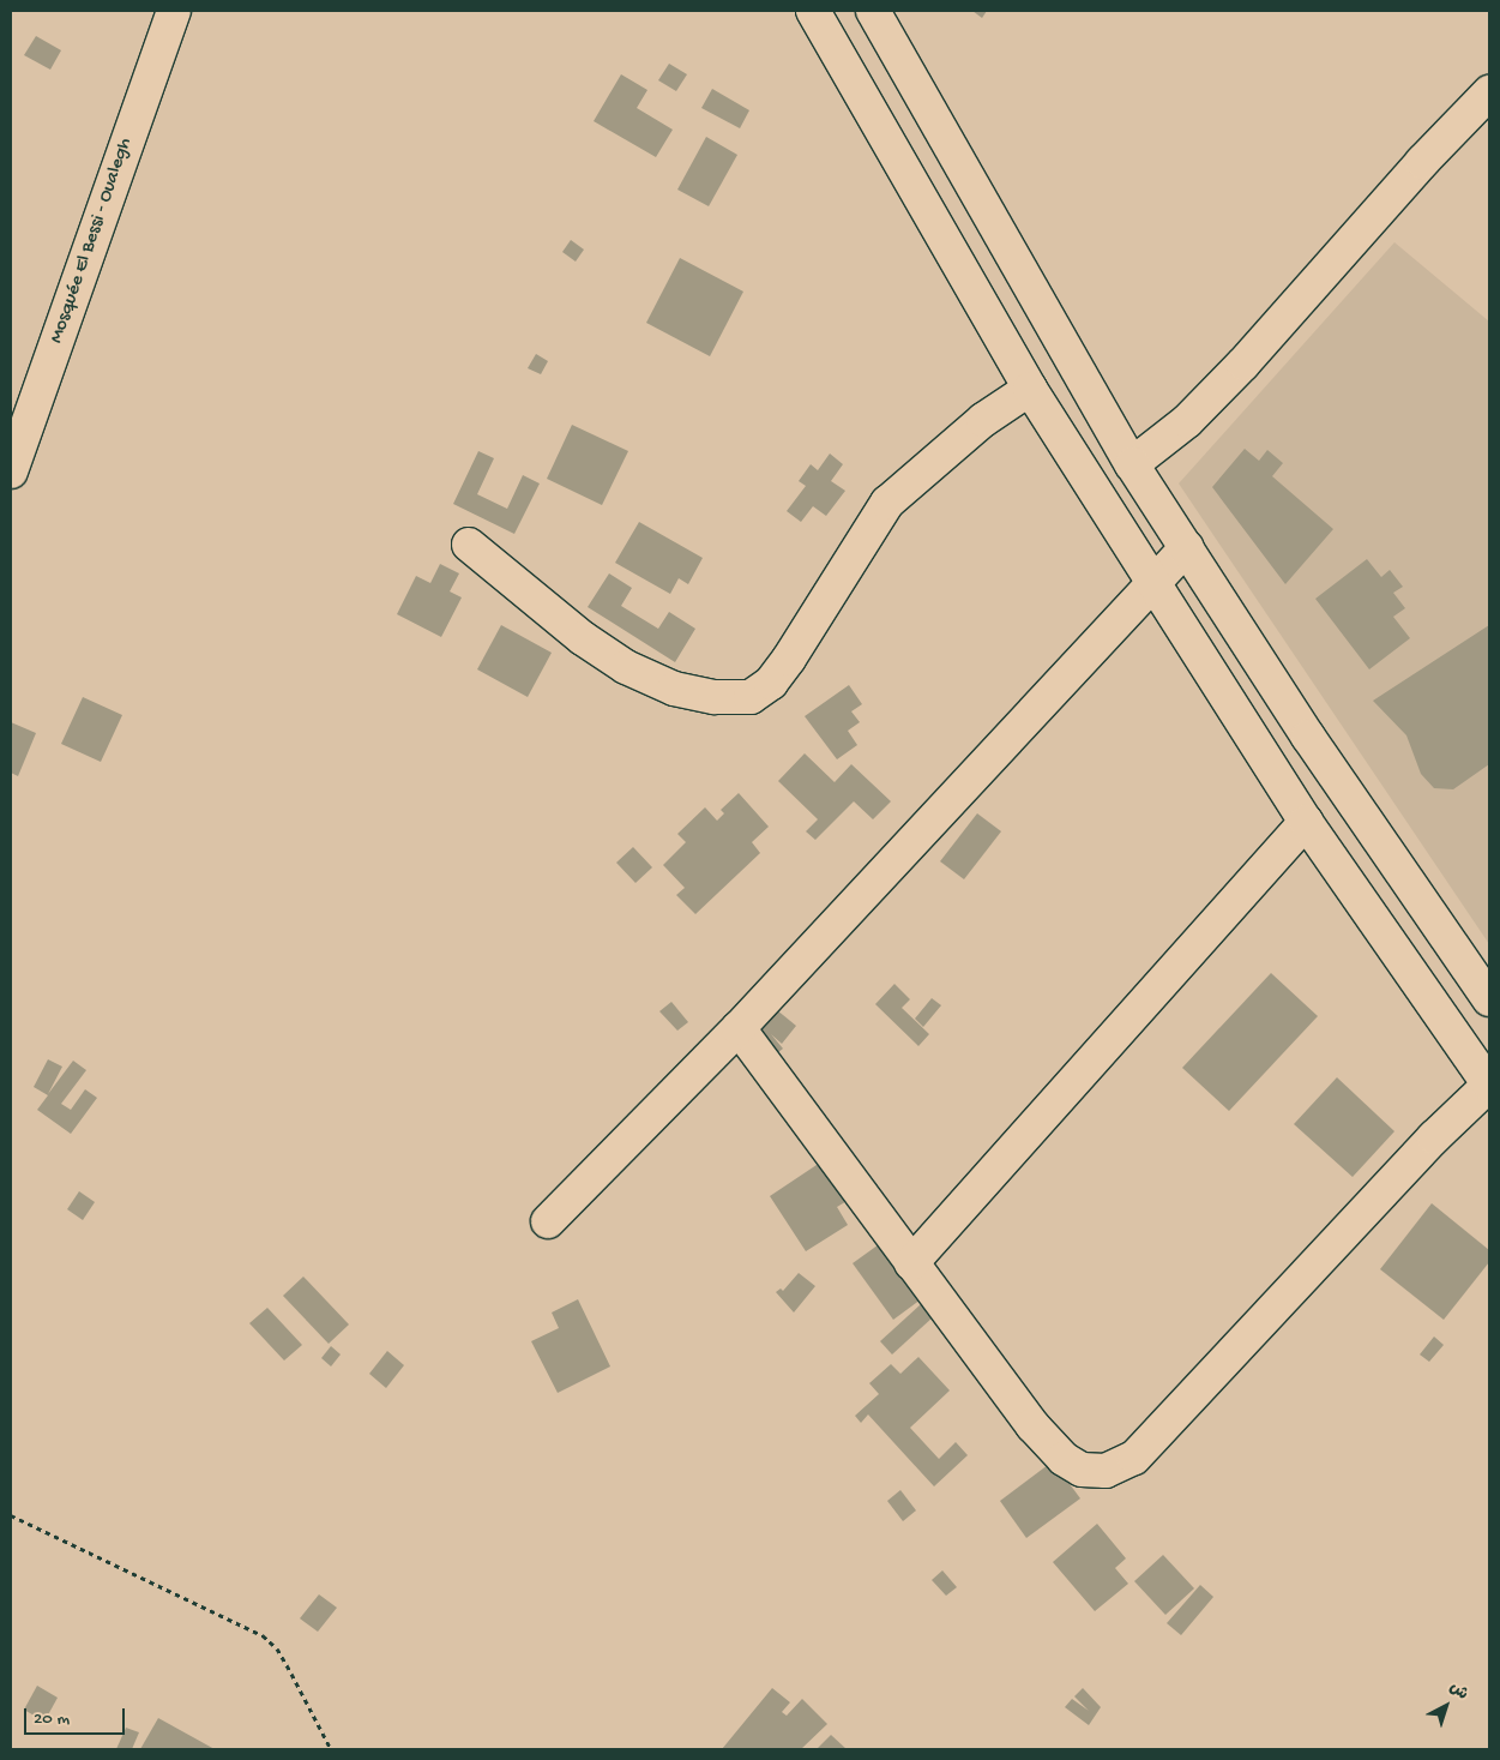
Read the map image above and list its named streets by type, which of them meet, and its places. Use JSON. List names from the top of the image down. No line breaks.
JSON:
{"streets":{"street":["Mosquée El Bessi - Oualegh"]},"scale_bar":"20 m","north":"top right"}
